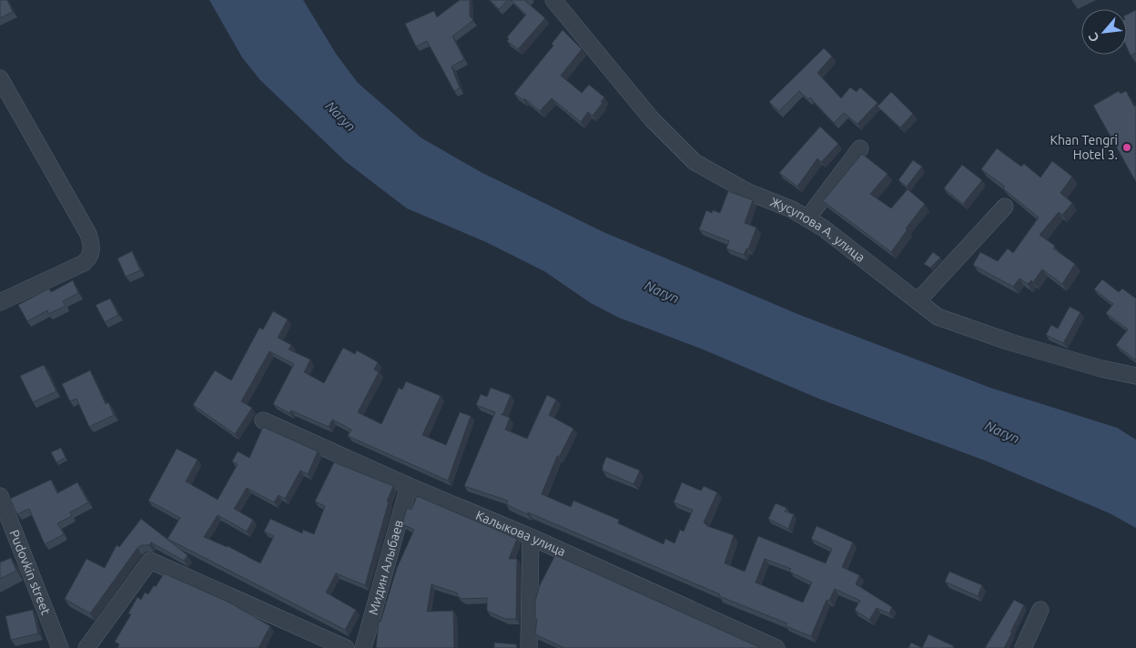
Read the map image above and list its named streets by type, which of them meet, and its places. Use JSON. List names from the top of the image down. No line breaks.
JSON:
{"streets":{"street":["Жусупова А. улица","Калыкова улица","Мидин Алыбаев","Pudovkin street"]},"crossings":[["Калыкова улица","Мидин Алыбаев"]],"water":["Naryn"],"places":["Khan Tengri Hotel 3."],"north":"bottom left"}
